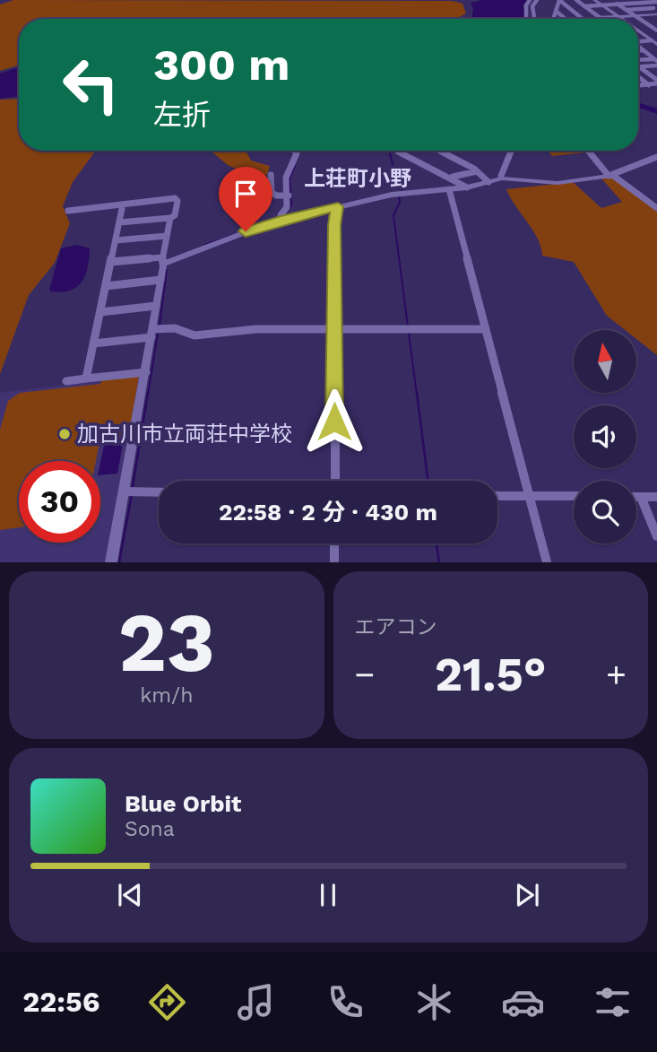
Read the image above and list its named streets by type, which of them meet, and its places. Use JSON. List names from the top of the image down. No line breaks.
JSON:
{"districts":["上荘町小野"],"places":["加古川市立両荘中学校"],"north":"top","page":{"turn":["300 m","左折"],"limit":"30","trip":"22:58 · 2 分 · 430 m","tile":[["23","km/h"],"エアコン"],"heat":["−","21.5°","+"],"song":["Blue Orbit","Sona"],"tabs":"22:56"}}
